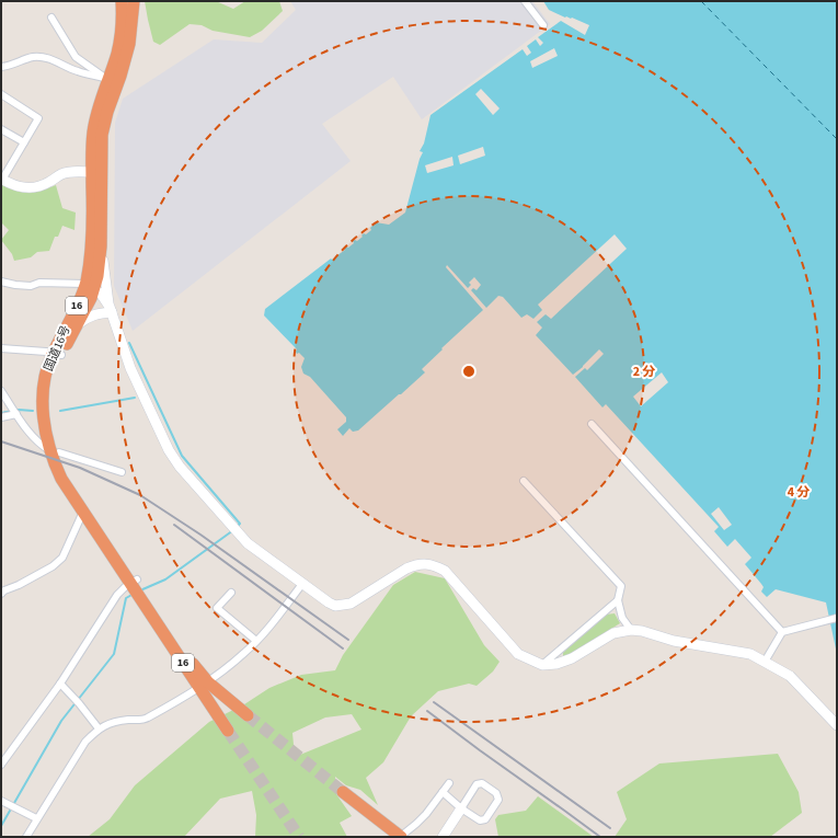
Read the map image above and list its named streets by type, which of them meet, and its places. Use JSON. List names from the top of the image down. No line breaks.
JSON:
{"streets":{"highway":["16","国道16号"]},"rings":["2 分","4 分"]}
